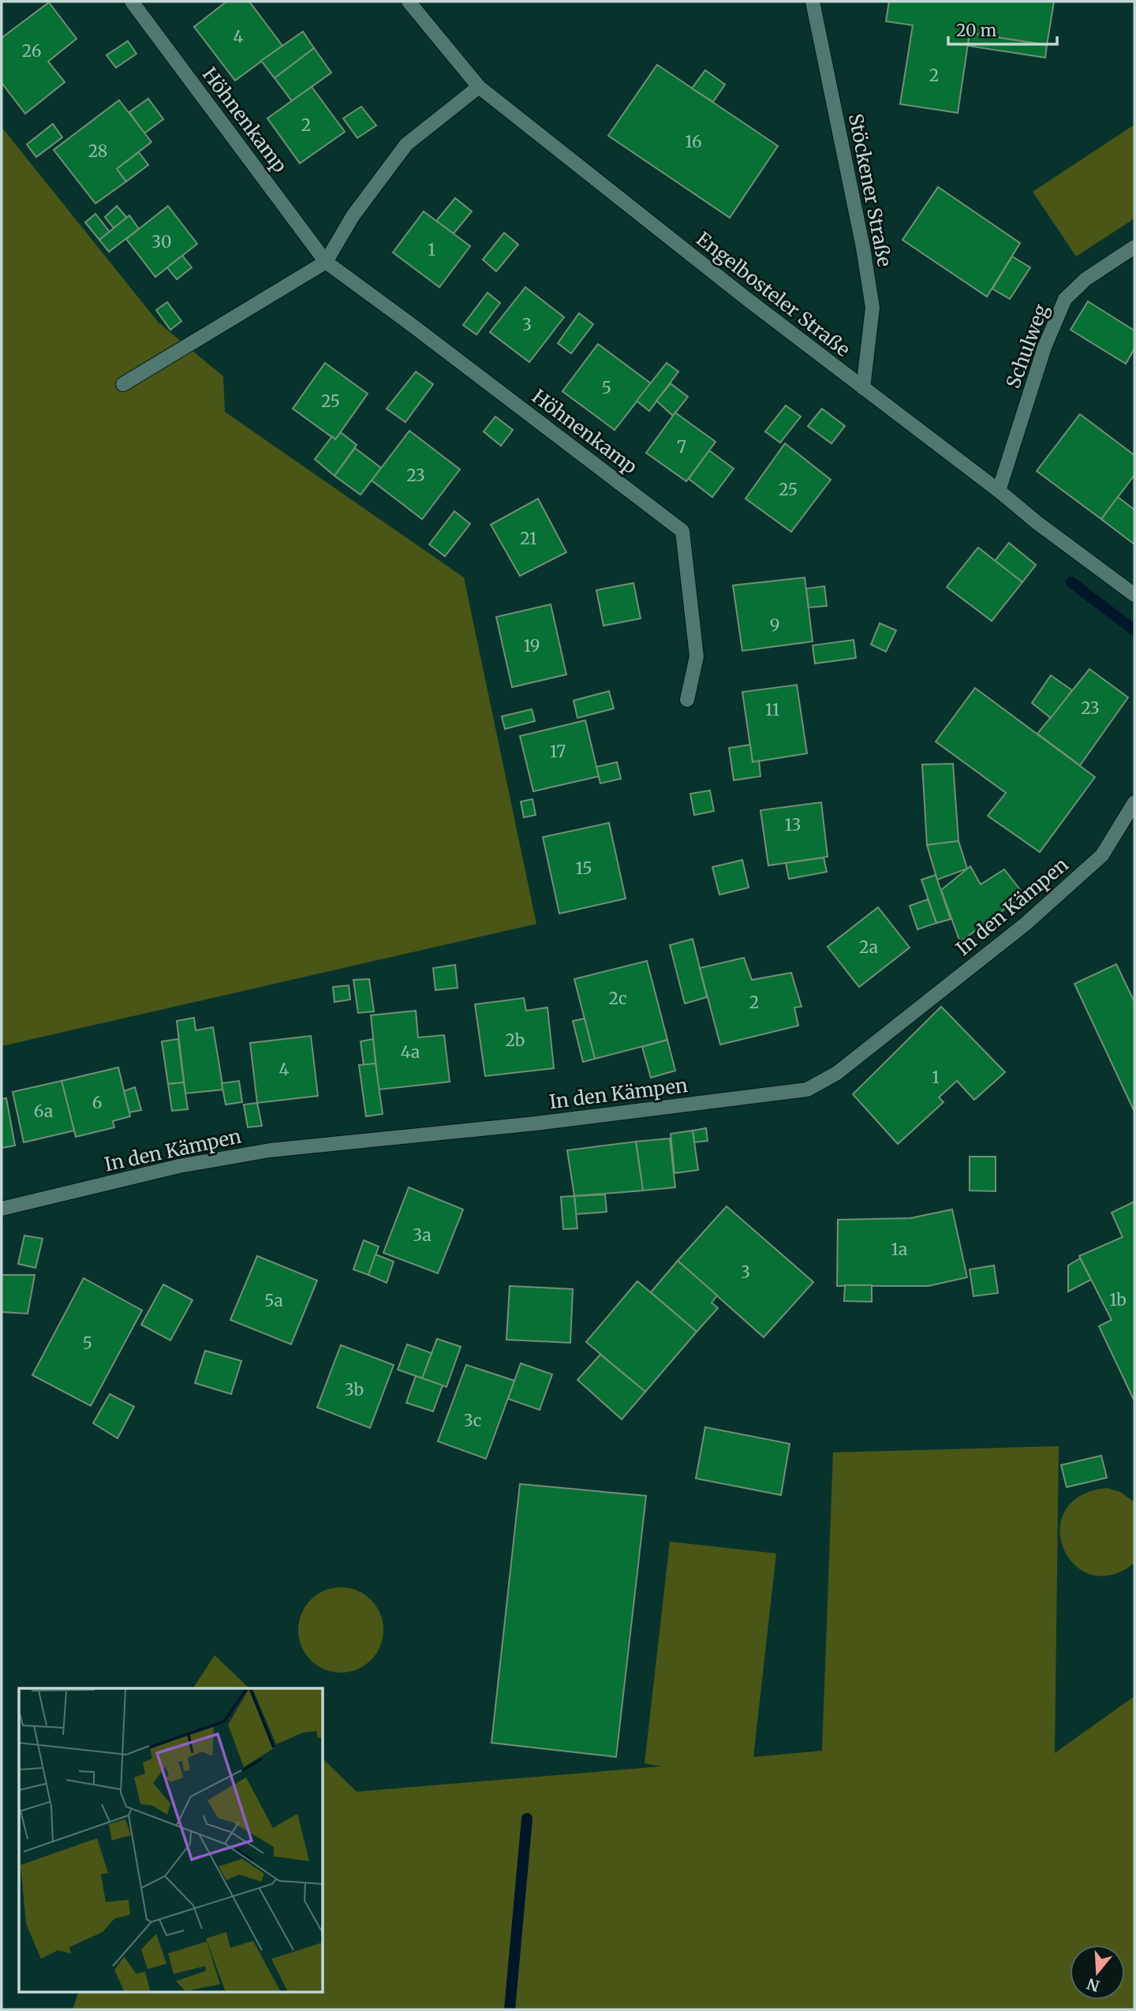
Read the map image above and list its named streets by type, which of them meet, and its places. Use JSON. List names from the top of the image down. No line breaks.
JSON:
{"streets":{"street":["Höhnenkamp","Stöckener Straße","Engelbosteler Straße","Schulweg","In den Kämpen"]},"crossings":[["Stöckener Straße","Engelbosteler Straße"],["Engelbosteler Straße","Schulweg"]],"house_numbers":["4","26","2","2","16","28","30","1","3","5","25","7","23","25","21","9","19","23","11","17","13","15","2a","2c","2","2b","4a","4","1","6","6a","3a","1a","3","1b","5a","5","3b","3c"],"scale_bar":"20 m","north":"bottom"}
